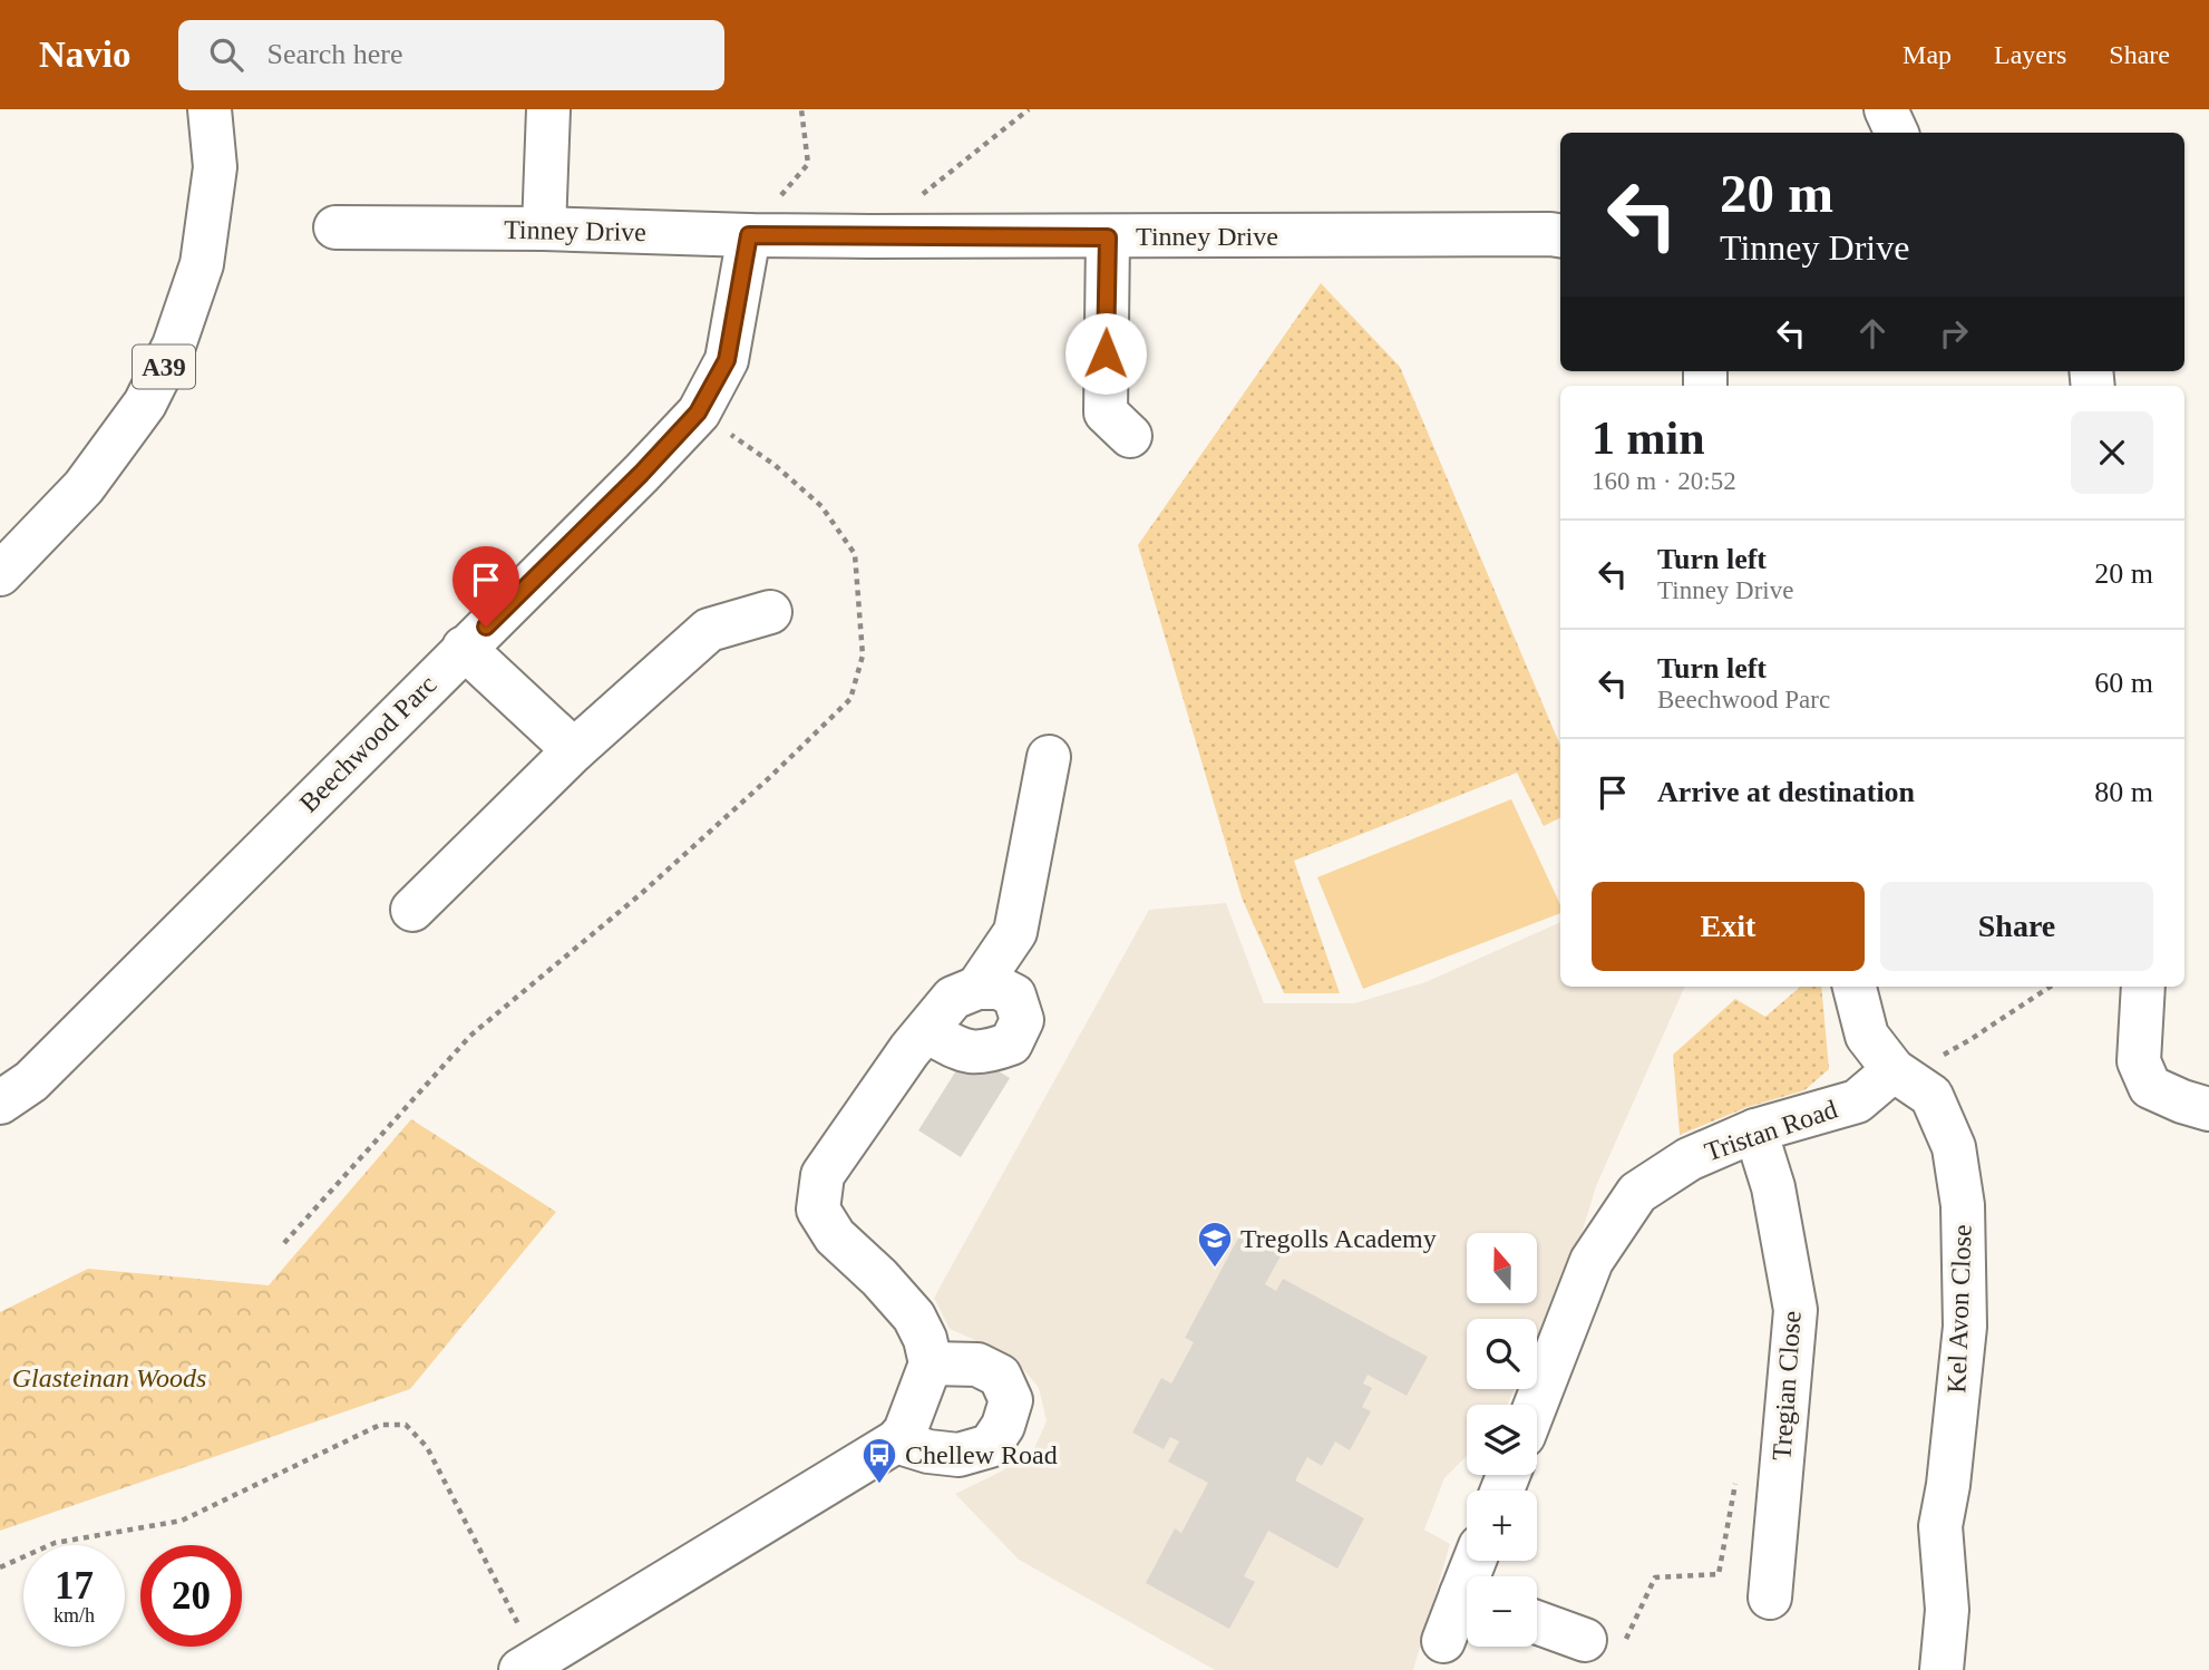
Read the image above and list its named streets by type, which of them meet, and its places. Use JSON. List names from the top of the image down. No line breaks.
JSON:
{"streets":{"main road":["Tinney Drive","A39","Beechwood Parc","Tristan Road","Kel Avon Close","Tregian Close"]},"crossings":[["Tinney Drive","Beechwood Parc"],["Tristan Road","Kel Avon Close"],["Tristan Road","Tregian Close"]],"parks":["Glasteinan Woods"],"places":{"school or university":["Tregolls Academy"],"bus stop":["Chellew Road"]},"north":"top","page":{"header":"Navio","search":"Search here","nav":["Map","Layers","Share"],"turn":["20 m","Tinney Drive"],"heading":["1 min","160 m · 20:52"],"list":[{"name":"Turn left","note":"Tinney Drive","value":"20 m"},{"name":"Turn left","note":"Beechwood Parc","value":"60 m"},{"name":"Arrive at destination","value":"80 m"}],"buttons":["Exit","Share"],"map_buttons":["+","−"],"speed":"17 km/h","limit":"20"}}
